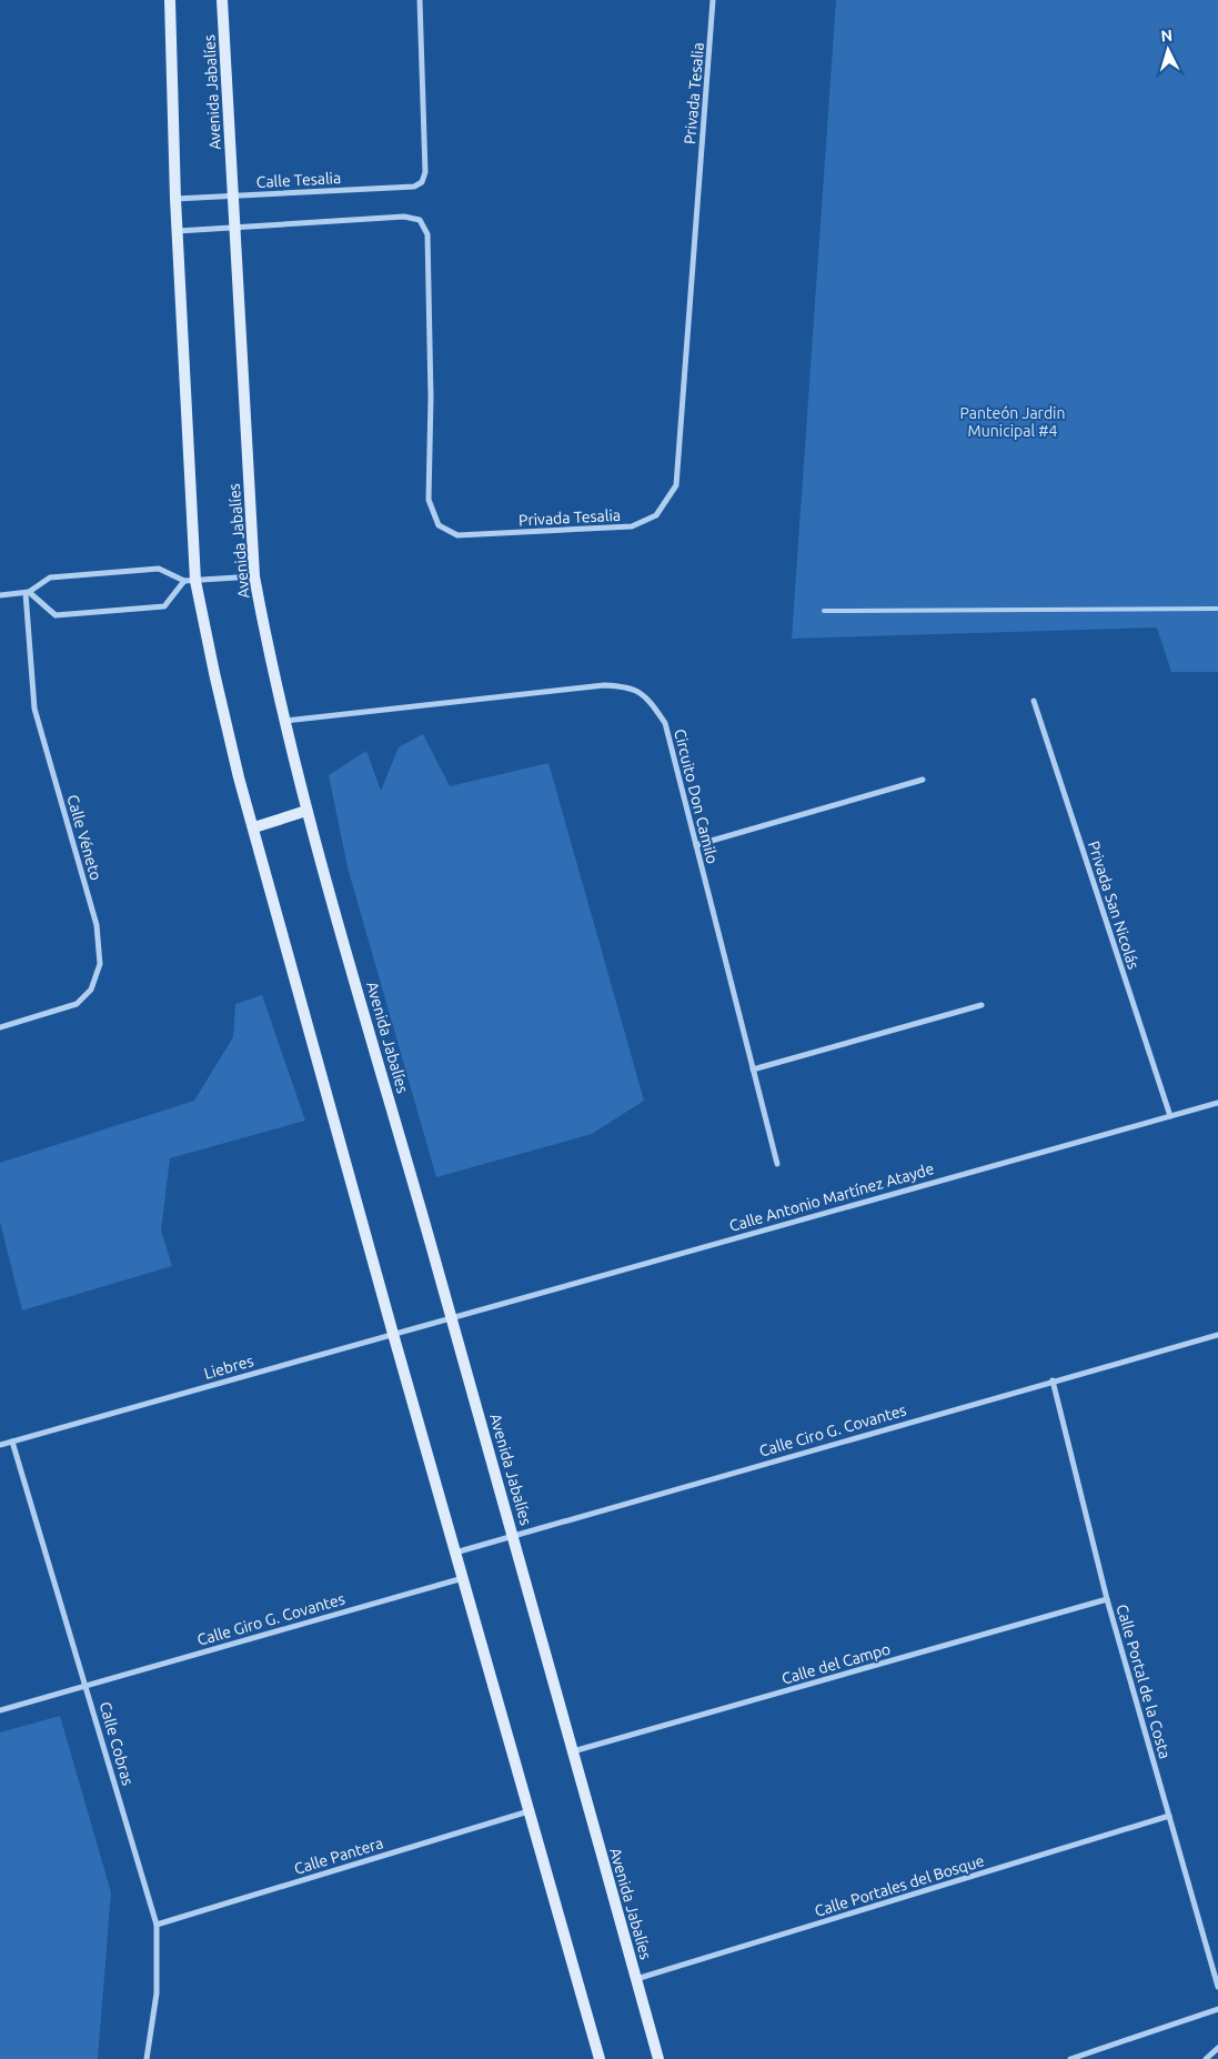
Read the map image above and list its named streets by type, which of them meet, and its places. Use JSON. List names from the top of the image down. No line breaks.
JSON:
{"streets":{"street":["Avenida Jabalíes","Privada Tesalia","Calle Tesalia","Circuito Don Camilo","Calle Véneto","Privada San Nicolás","Calle Antonio Martínez Atayde","Liebres","Calle Ciro G. Covantes","Calle Giro G. Covantes","Calle del Campo","Calle Portal de la Costa","Calle Cobras","Calle Pantera","Calle Portales del Bosque"]},"crossings":[["Avenida Jabalíes","Privada Tesalia"],["Avenida Jabalíes","Calle Tesalia"],["Avenida Jabalíes","Circuito Don Camilo"],["Avenida Jabalíes","Calle Antonio Martínez Atayde"],["Avenida Jabalíes","Liebres"],["Avenida Jabalíes","Calle Ciro G. Covantes"],["Avenida Jabalíes","Calle del Campo"],["Avenida Jabalíes","Calle Portales del Bosque"],["Privada San Nicolás","Calle Antonio Martínez Atayde"],["Calle Antonio Martínez Atayde","Liebres"],["Liebres","Calle Cobras"],["Calle Ciro G. Covantes","Calle Portal de la Costa"],["Calle Giro G. Covantes","Calle Cobras"],["Calle del Campo","Calle Portal de la Costa"],["Calle Portal de la Costa","Calle Portales del Bosque"],["Calle Cobras","Calle Pantera"]],"parks":["Panteón Jardin Municipal #4"],"north":"top"}
